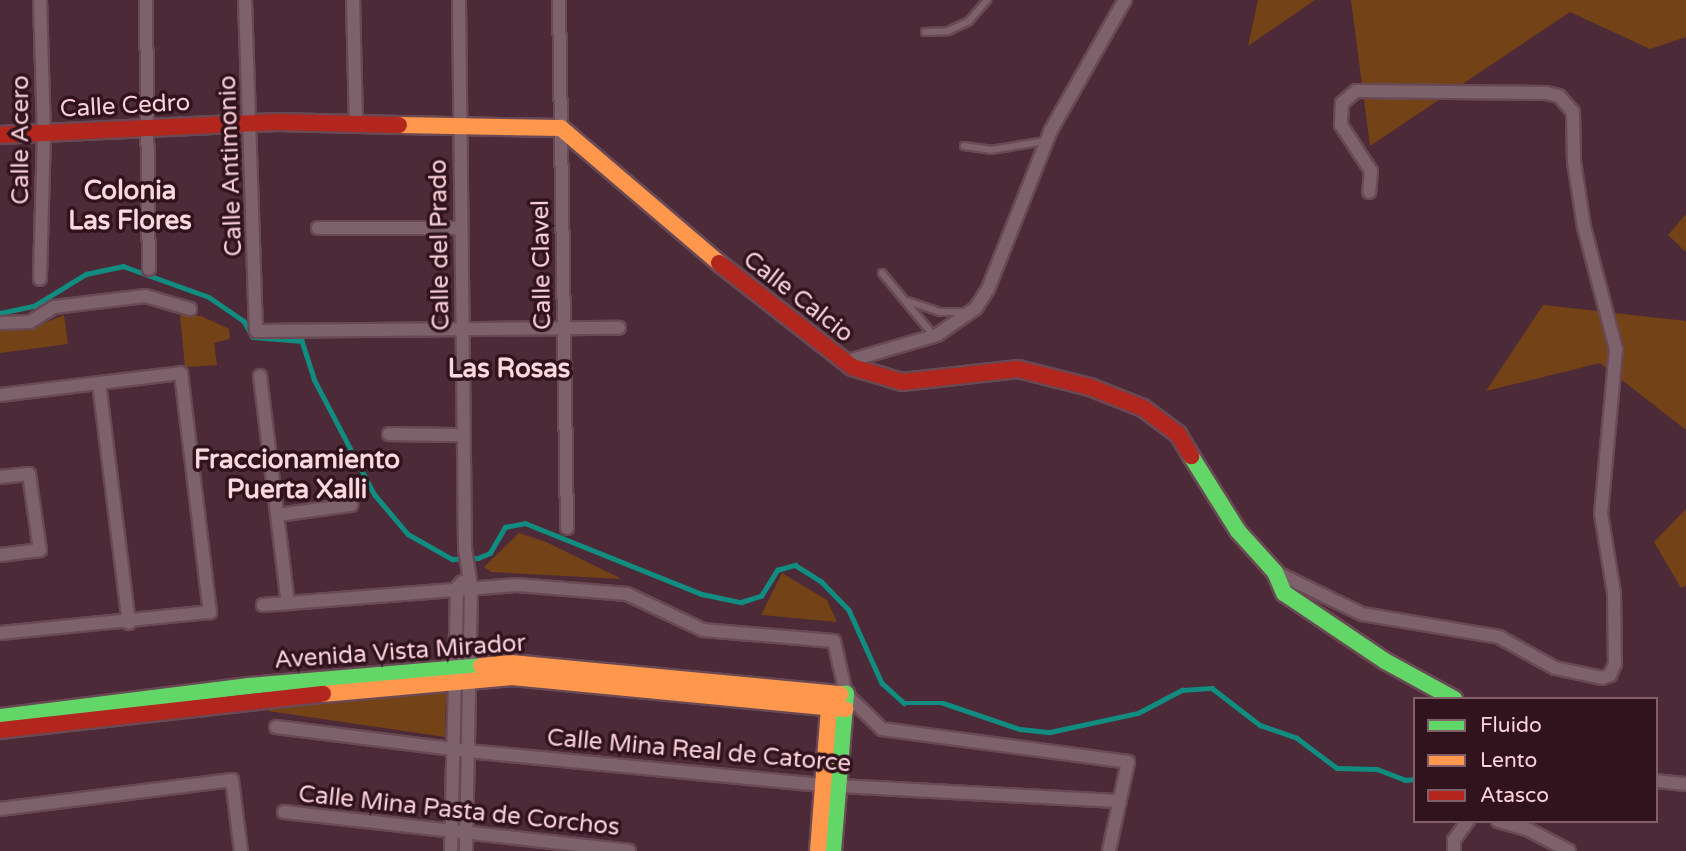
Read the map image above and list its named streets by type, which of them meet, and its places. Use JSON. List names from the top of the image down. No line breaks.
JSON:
{"streets":{"street":["Calle Cedro","Calle Acero","Calle Antimonio","Calle del Prado","Calle Clavel","Calle Calcio","Avenida Vista Mirador","Calle Mina Real de Catorce","Calle Mina Pasta de Corchos"]},"crossings":[["Calle Cedro","Calle Acero"],["Calle Cedro","Calle Antimonio"],["Calle Antimonio","Calle del Prado"],["Calle del Prado","Avenida Vista Mirador"],["Calle Clavel","Calle Calcio"]],"districts":["Colonia Las Flores","Las Rosas","Fraccionamiento Puerta Xalli"],"legend":["Fluido","Lento","Atasco"]}
